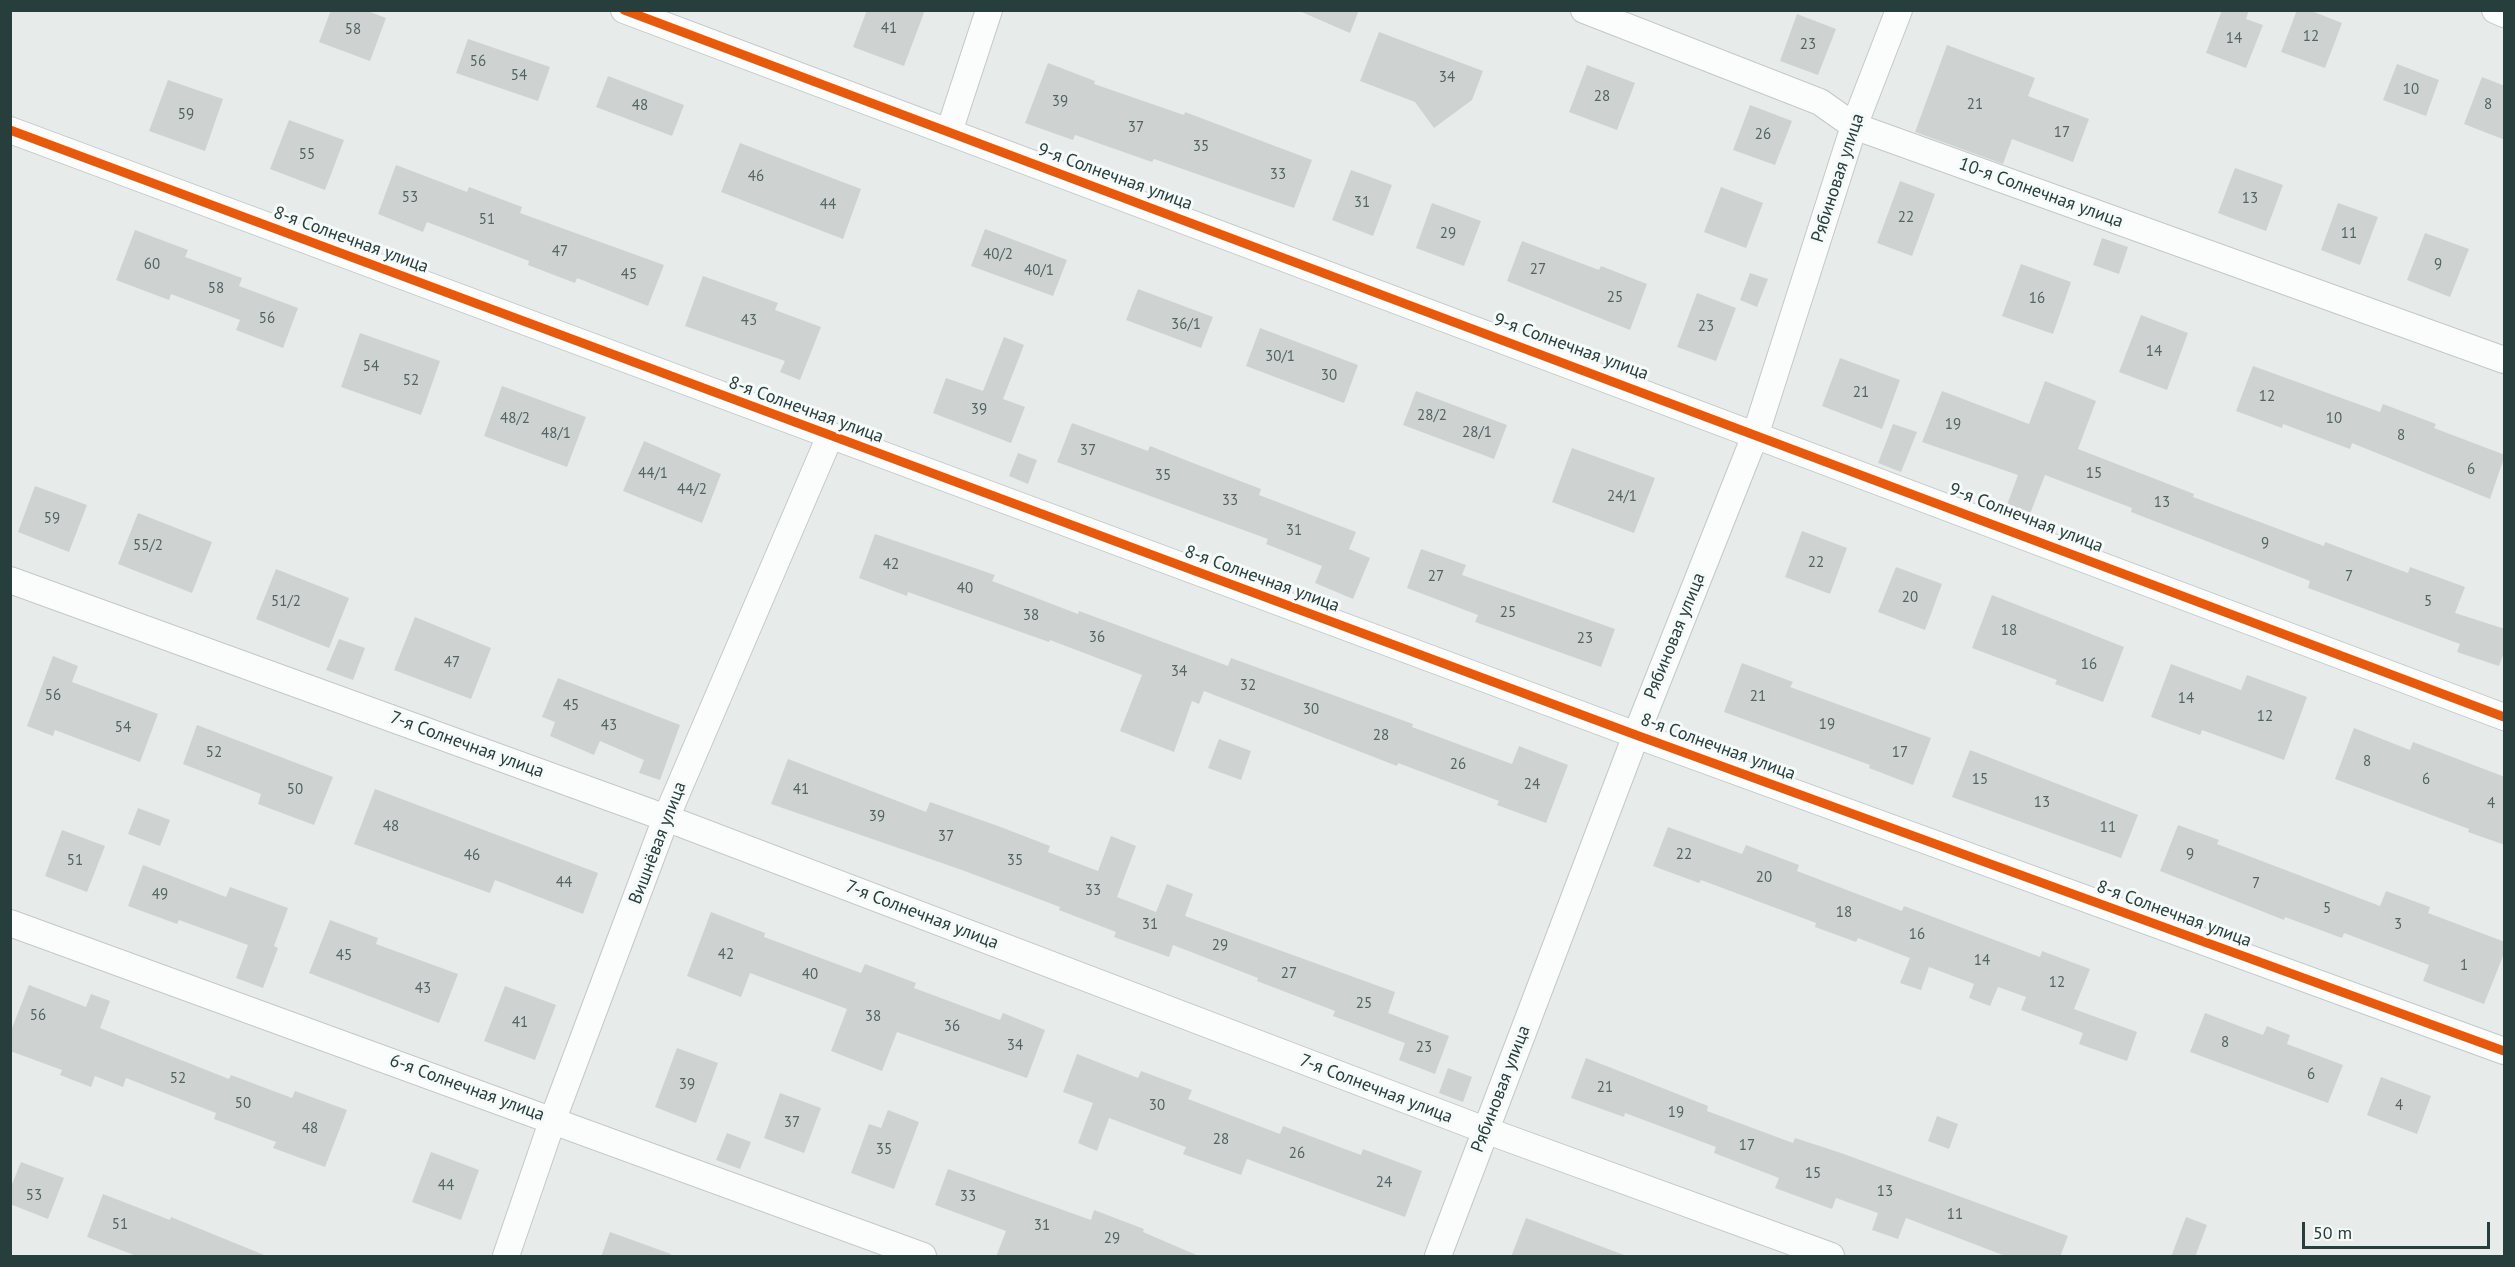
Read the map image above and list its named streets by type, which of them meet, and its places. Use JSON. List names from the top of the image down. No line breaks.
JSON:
{"streets":{"street":["9-я Солнечная улица","Рябиновая улица","10-я Солнечная улица","8-я Солнечная улица","7-я Солнечная улица","Вишнёвая улица","6-я Солнечная улица"]},"crossings":[["9-я Солнечная улица","Рябиновая улица"],["Рябиновая улица","10-я Солнечная улица"],["Рябиновая улица","8-я Солнечная улица"],["Рябиновая улица","7-я Солнечная улица"],["8-я Солнечная улица","Вишнёвая улица"],["7-я Солнечная улица","Вишнёвая улица"],["Вишнёвая улица","6-я Солнечная улица"]],"house_numbers":["41","58","12","14","23","56","54","34","10","28","39","21","8","48","59","37","17","26","35","55","33","46","53","13","31","44","22","51","29","11","47","40/2","60","9","27","40/1","45","58","25","16","56","43","36/1","23","14","30/1","54","30","52","21","12","39","28/2","48/2","10","19","28/1","48/1","8","37","6","44/1","15","35","44/2","24/1","33","13","59","31","9","55/2","22","42","27","7","40","20","51/2","5","25","38","18","36","23","47","16","34","32","56","21","14","45","30","12","19","43","54","28","52","17","8","26","15","6","24","50","41","13","4","39","48","11","37","22","9","46","51","35","20","44","7","33","49","5","18","31","3","16","29","42","45","14","1","27","40","12","43","25","56","38","41","36","8","34","23","6","52","39","21","50","30","4","19","37","48","28","17","35","26","15","24","44","13","53","33","11","51","31","29"],"scale_bar":"50 m"}
